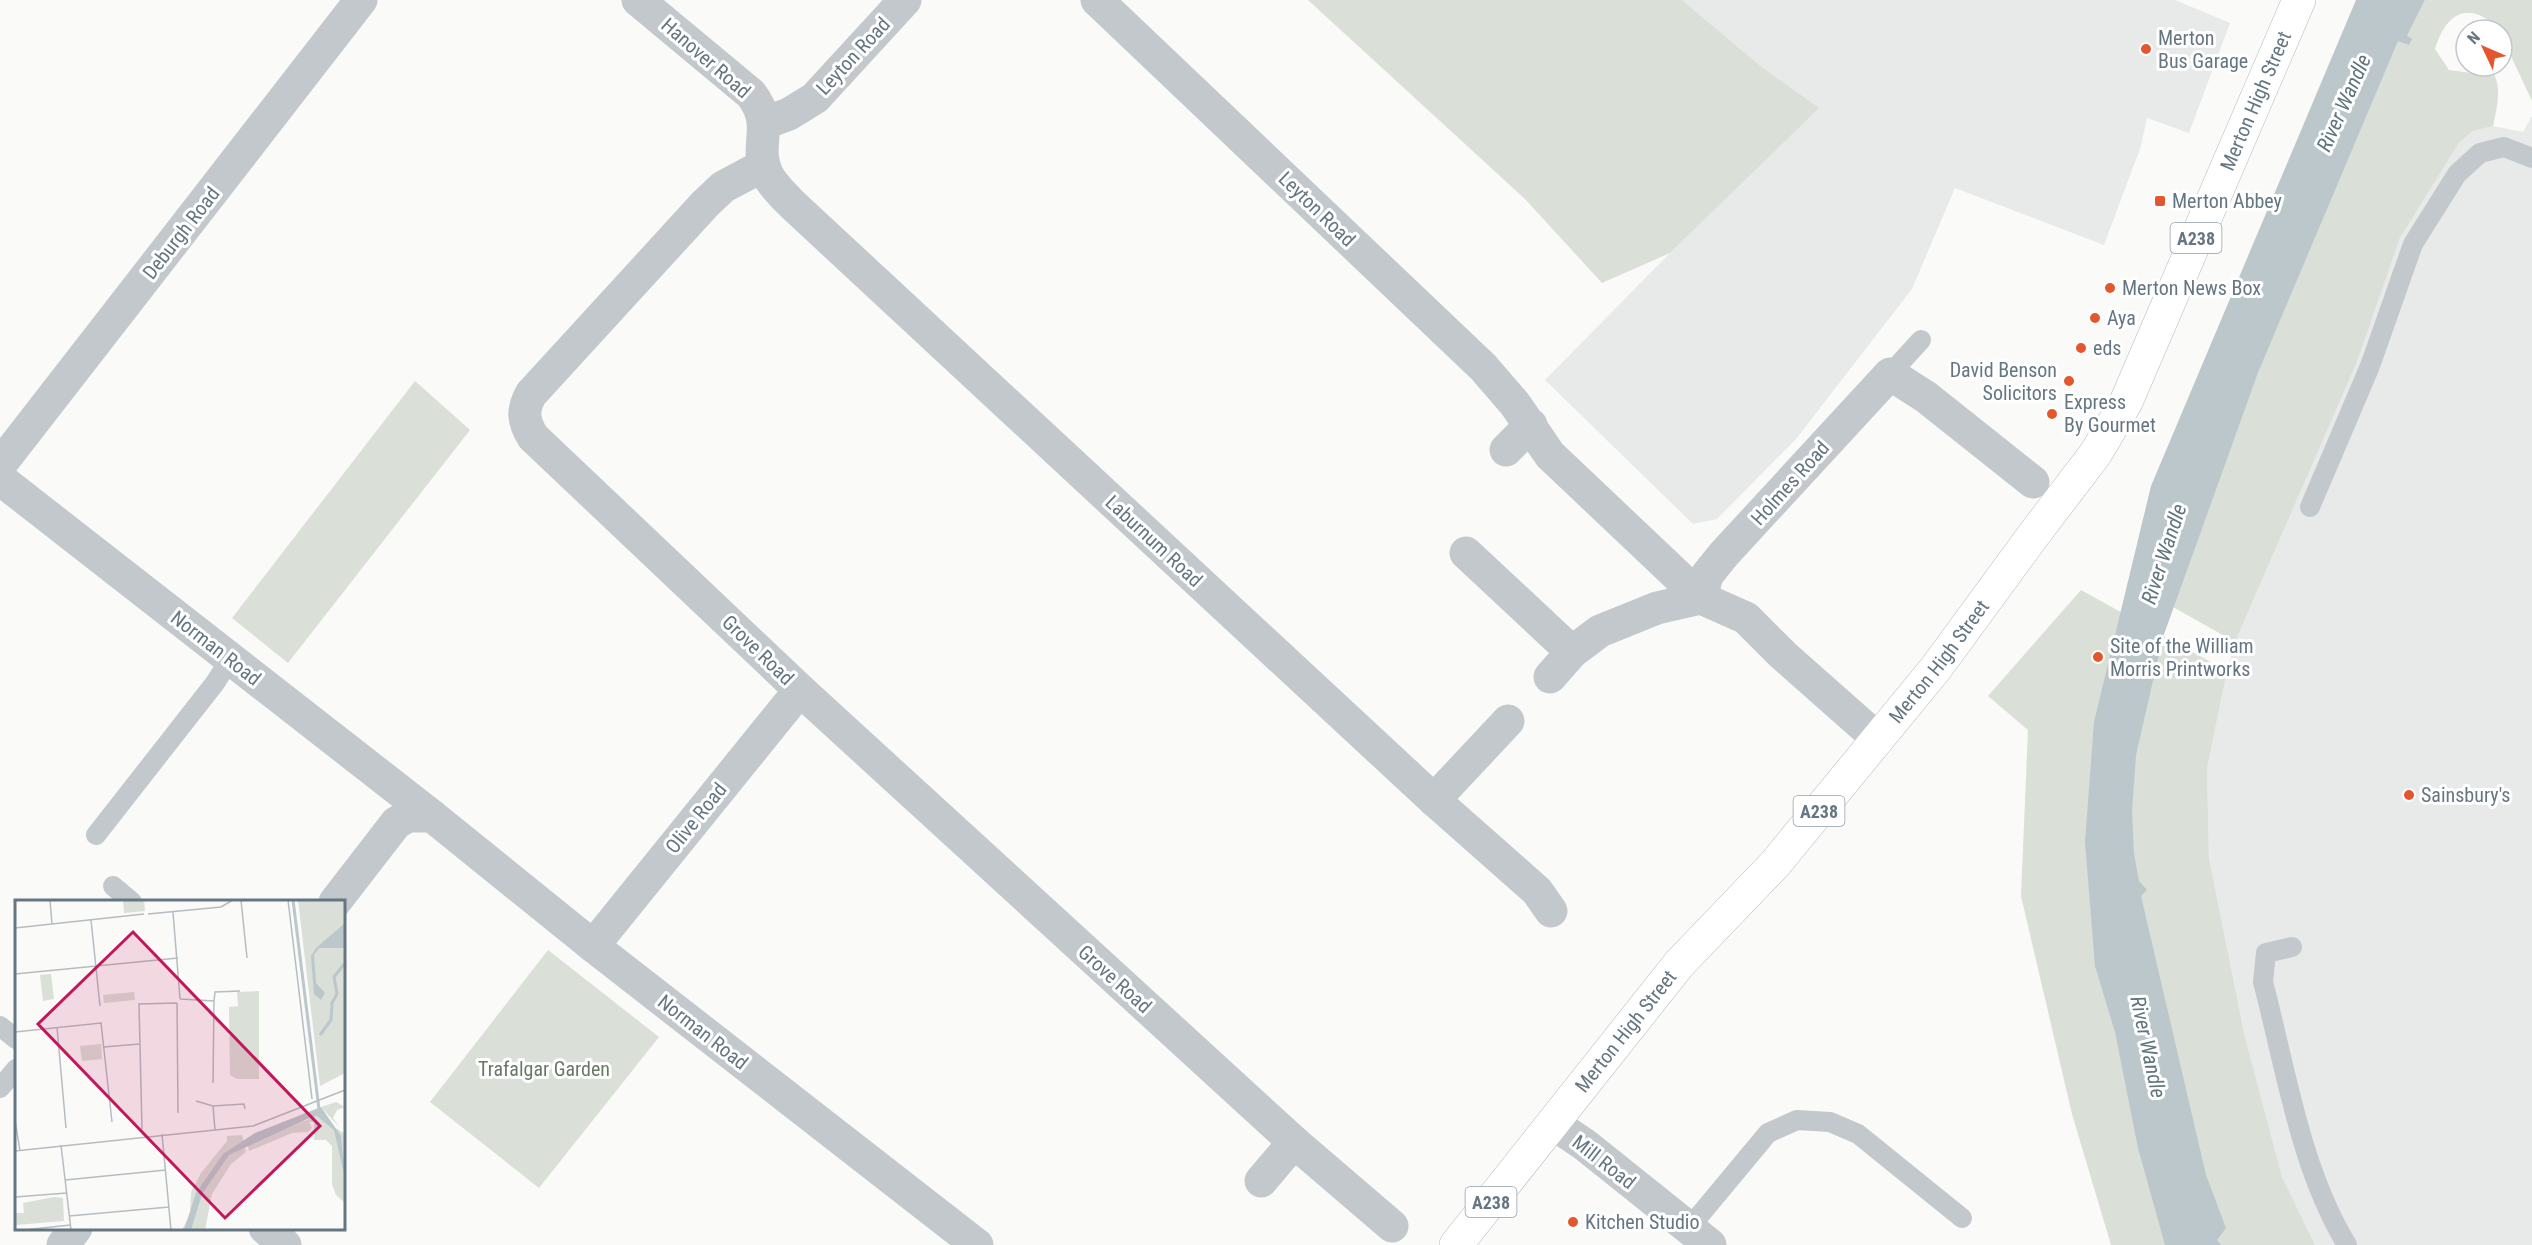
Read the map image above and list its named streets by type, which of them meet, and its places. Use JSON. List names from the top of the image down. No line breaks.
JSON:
{"streets":{"main road":["Merton High Street","A238"],"street":["Leyton Road","Hanover Road","Deburgh Road","Holmes Road","Laburnum Road","Norman Road","Grove Road","Olive Road","Mill Road"]},"crossings":[["Leyton Road","Hanover Road"],["Leyton Road","Holmes Road"],["Merton High Street","Mill Road"],["Laburnum Road","Grove Road"],["Norman Road","Olive Road"],["Grove Road","Olive Road"]],"water":["River Wandle"],"parks":["Trafalgar Garden"],"places":{"other":["Merton Bus Garage","Merton News Box","Aya","eds","David Benson Solicitors","Express By Gourmet","Site of the William Morris Printworks","Sainsbury's","Kitchen Studio"],"transit":["Merton Abbey"]},"north":"top left"}
